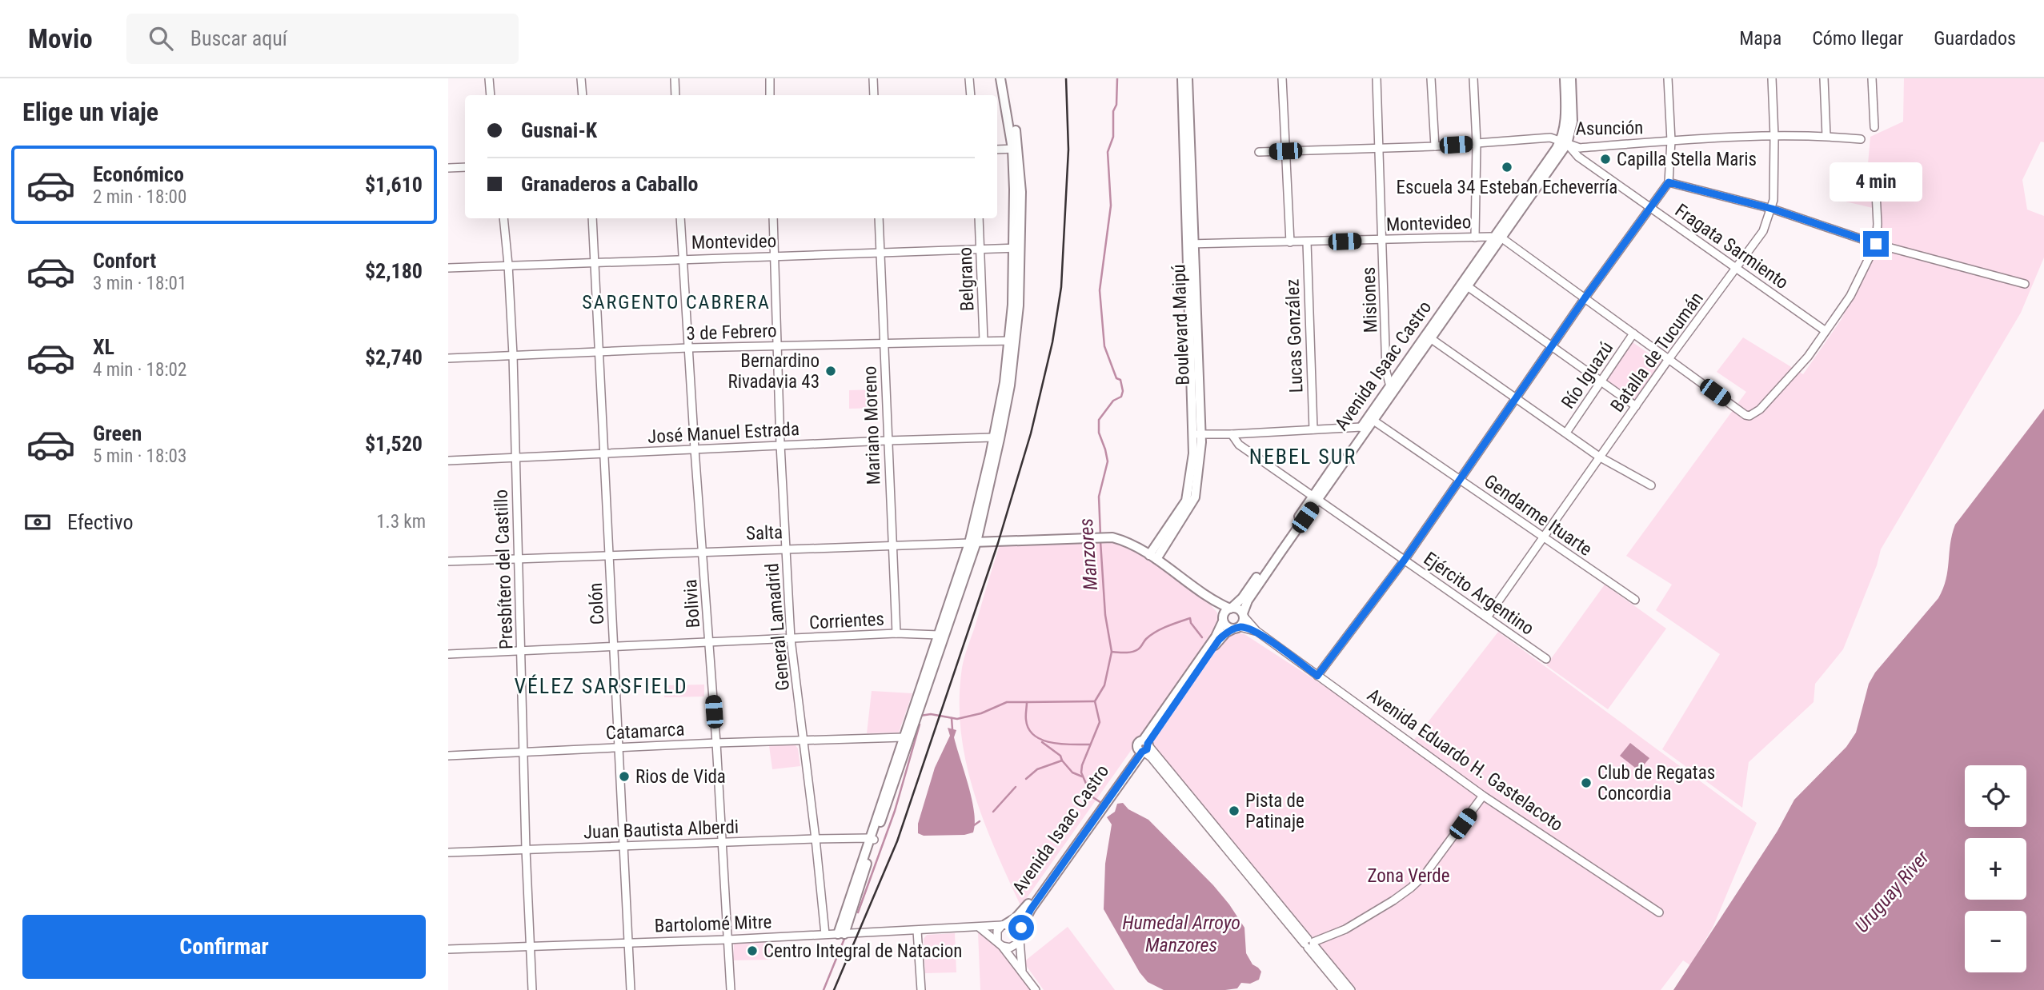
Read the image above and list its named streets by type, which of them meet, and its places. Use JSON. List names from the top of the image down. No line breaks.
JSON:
{"streets":{"main road":["Boulevard Maipú","Avenida Isaac Castro","Salta"],"street":["Asunción","Montevideo","Fragata Sarmiento","Belgrano","Misiones","3 de Febrero","Lucas González","Batalla de Tucumán","Río Iguazú","Mariano Moreno","José Manuel Estrada","Gendarme Ituarte","Presbítero del Castillo","Ejército Argentino","Colón","Bolivia","Corrientes","General Lamadrid","Catamarca","Avenida Eduardo H. Gastelacoto","Juan Bautista Alberdi","Bartolomé Mitre"]},"crossings":[["Asunción","Fragata Sarmiento"],["Asunción","Misiones"],["Asunción","Batalla de Tucumán"],["Asunción","Avenida Isaac Castro"],["Montevideo","Belgrano"],["Montevideo","Misiones"],["Montevideo","Boulevard Maipú"],["Montevideo","Lucas González"],["Montevideo","Avenida Isaac Castro"],["Montevideo","Mariano Moreno"],["Montevideo","Presbítero del Castillo"],["Montevideo","Colón"],["Montevideo","Bolivia"],["Montevideo","General Lamadrid"],["Fragata Sarmiento","Batalla de Tucumán"],["Fragata Sarmiento","Avenida Isaac Castro"],["Belgrano","3 de Febrero"],["Misiones","Avenida Isaac Castro"],["Boulevard Maipú","Salta"],["3 de Febrero","Mariano Moreno"],["3 de Febrero","Presbítero del Castillo"],["3 de Febrero","Colón"],["3 de Febrero","Bolivia"],["3 de Febrero","General Lamadrid"],["Batalla de Tucumán","Gendarme Ituarte"],["Batalla de Tucumán","Ejército Argentino"],["Avenida Isaac Castro","Gendarme Ituarte"],["Avenida Isaac Castro","Ejército Argentino"],["Avenida Isaac Castro","Avenida Eduardo H. Gastelacoto"],["Avenida Isaac Castro","Bartolomé Mitre"],["Mariano Moreno","José Manuel Estrada"],["Mariano Moreno","Salta"],["Mariano Moreno","Corrientes"],["José Manuel Estrada","Presbítero del Castillo"],["José Manuel Estrada","Colón"],["José Manuel Estrada","Bolivia"],["José Manuel Estrada","General Lamadrid"],["Salta","Presbítero del Castillo"],["Salta","Colón"],["Salta","Bolivia"],["Salta","General Lamadrid"],["Presbítero del Castillo","Corrientes"],["Presbítero del Castillo","Catamarca"],["Presbítero del Castillo","Juan Bautista Alberdi"],["Presbítero del Castillo","Bartolomé Mitre"],["Colón","Corrientes"],["Colón","Catamarca"],["Colón","Juan Bautista Alberdi"],["Colón","Bartolomé Mitre"],["Bolivia","Corrientes"],["Bolivia","Catamarca"],["Bolivia","Juan Bautista Alberdi"],["Bolivia","Bartolomé Mitre"],["Corrientes","General Lamadrid"],["General Lamadrid","Catamarca"],["General Lamadrid","Juan Bautista Alberdi"],["General Lamadrid","Bartolomé Mitre"]],"districts":["SARGENTO CABRERA","NEBEL SUR","VÉLEZ SARSFIELD"],"water":["Manzores","Uruguay River","Humedal Arroyo Manzores"],"parks":["Zona Verde"],"places":["Capilla Stella Maris","Escuela 34 Esteban Echeverría","Bernardino Rivadavia 43","Rios de Vida","Club de Regatas Concordia","Pista de Patinaje","Centro Integral de Natacion"],"page":{"header":"Movio","search":"Buscar aquí","nav":["Mapa","Cómo llegar","Guardados"],"heading":"Elige un viaje","banner":["Gusnai-K","Granaderos a Caballo"],"list":[{"name":"Económico","note":"2 min · 18:00","value":"$1,610"},{"name":"Confort","note":"3 min · 18:01","value":"$2,180"},{"name":"XL","note":"4 min · 18:02","value":"$2,740"},{"name":"Green","note":"5 min · 18:03","value":"$1,520"}],"bubble":"4 min","pay":["Efectivo","1.3 km"],"map_buttons":["+","−"],"buttons":"Confirmar"}}
